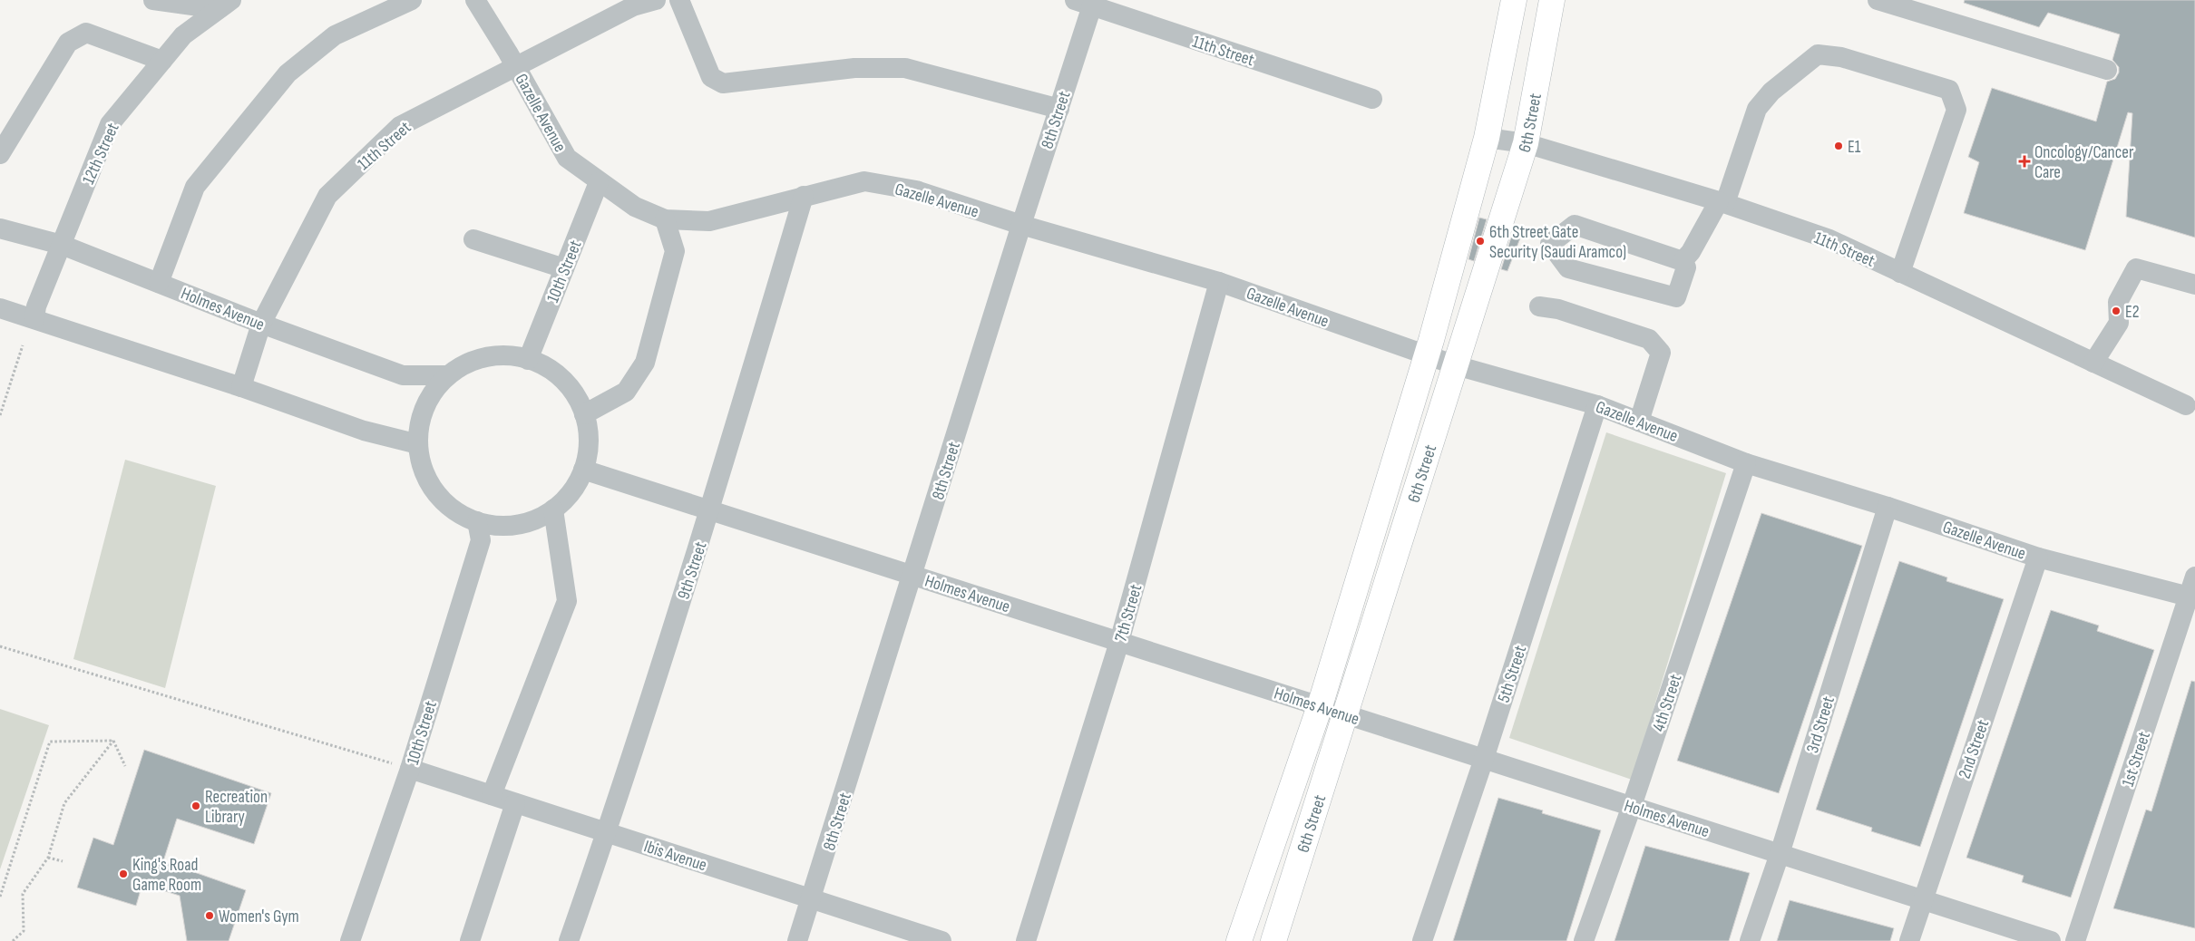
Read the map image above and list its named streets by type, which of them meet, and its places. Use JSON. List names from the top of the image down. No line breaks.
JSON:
{"streets":{"main road":["6th Street"],"street":["11th Street","Gazelle Avenue","8th Street","12th Street","10th Street","Holmes Avenue","9th Street","7th Street","5th Street","4th Street","3rd Street","2nd Street","1st Street","Ibis Avenue"]},"crossings":[["11th Street","Gazelle Avenue"],["11th Street","8th Street"],["11th Street","6th Street"],["11th Street","Holmes Avenue"],["Gazelle Avenue","8th Street"],["Gazelle Avenue","6th Street"],["Gazelle Avenue","10th Street"],["Gazelle Avenue","9th Street"],["Gazelle Avenue","7th Street"],["Gazelle Avenue","5th Street"],["Gazelle Avenue","4th Street"],["Gazelle Avenue","3rd Street"],["Gazelle Avenue","2nd Street"],["Gazelle Avenue","1st Street"],["8th Street","Holmes Avenue"],["8th Street","Ibis Avenue"],["6th Street","Holmes Avenue"],["12th Street","Holmes Avenue"],["10th Street","Ibis Avenue"],["Holmes Avenue","9th Street"],["Holmes Avenue","7th Street"],["Holmes Avenue","5th Street"],["Holmes Avenue","4th Street"],["Holmes Avenue","3rd Street"],["Holmes Avenue","2nd Street"],["9th Street","Ibis Avenue"]],"places":{"other":["E1","6th Street Gate Security (Saudi Aramco)","E2","Recreation Library","King's Road Game Room","Women's Gym"],"health":["Oncology/Cancer Care"]}}
